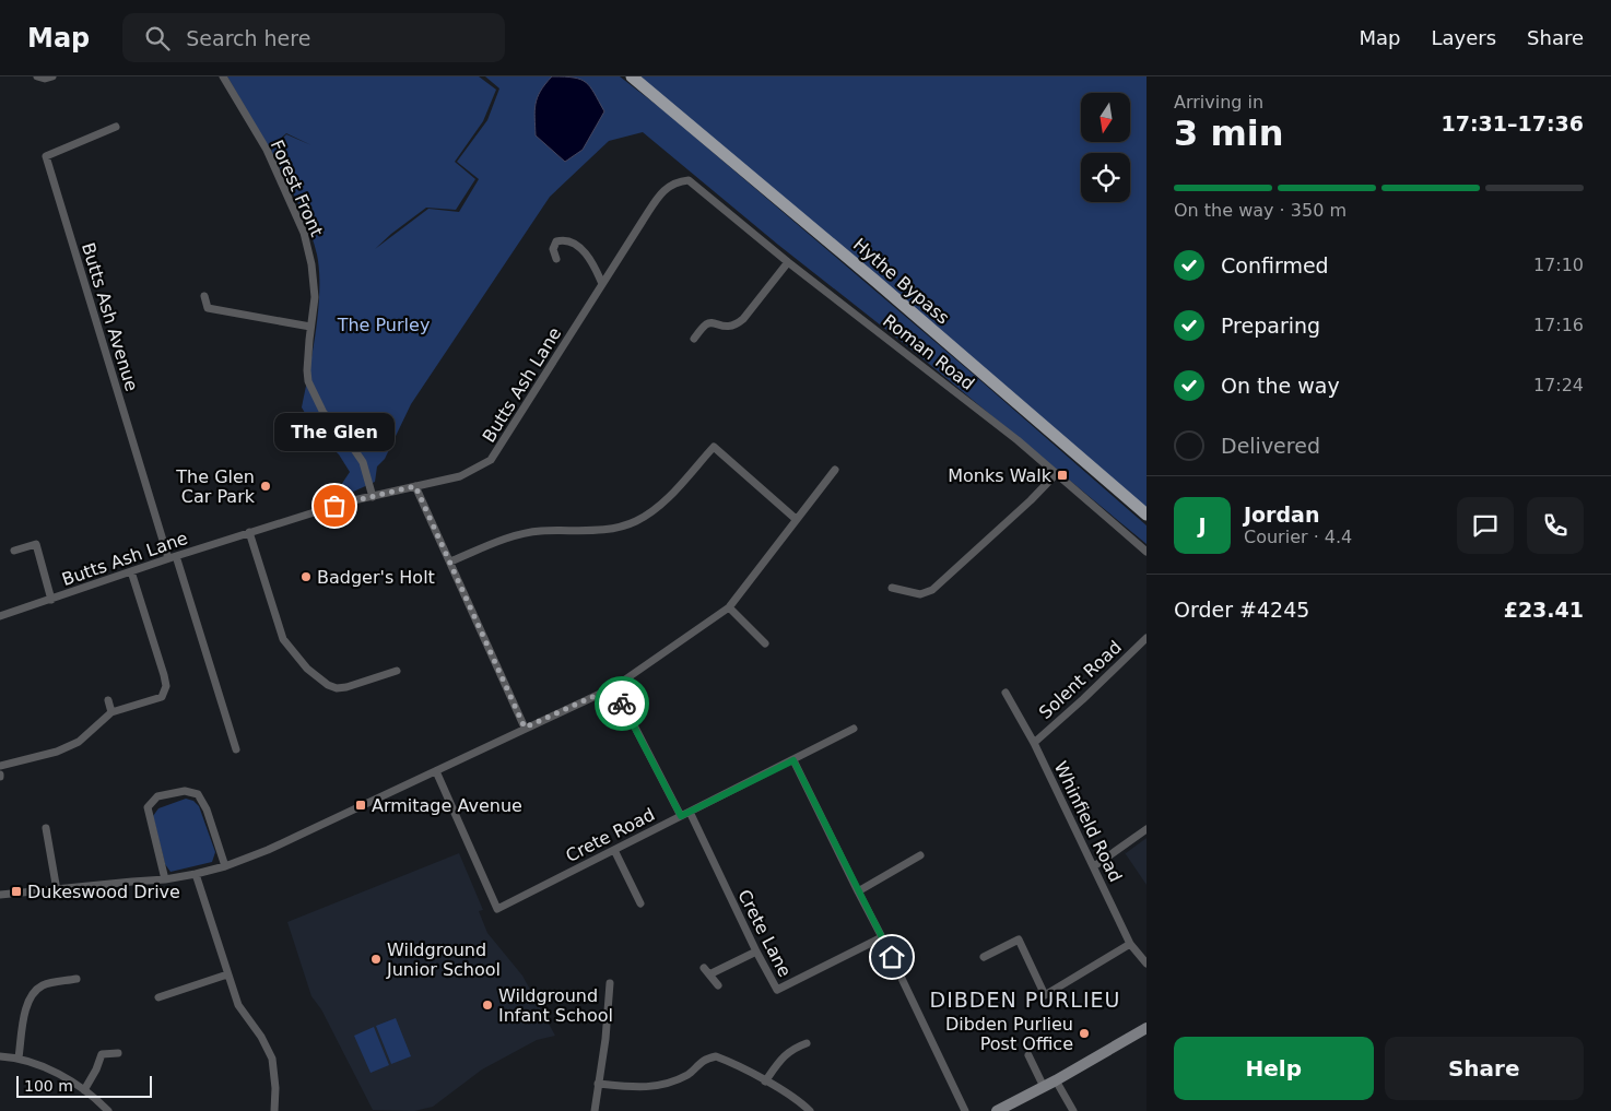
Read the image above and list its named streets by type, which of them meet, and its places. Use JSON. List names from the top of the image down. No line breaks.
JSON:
{"streets":{"main road":["Hythe Bypass"],"street":["Forest Front","Butts Ash Avenue","Roman Road","Butts Ash Lane","Solent Road","Whinfield Road","Crete Road","Crete Lane"]},"crossings":[["Forest Front","Butts Ash Lane"],["Butts Ash Avenue","Butts Ash Lane"],["Roman Road","Butts Ash Lane"],["Solent Road","Whinfield Road"],["Crete Road","Crete Lane"]],"districts":["DIBDEN PURLIEU"],"parks":["The Purley"],"places":{"transit":["Monks Walk","Armitage Avenue","Dukeswood Drive"],"other":["The Glen Car Park","The Glen","Badger's Holt","Wildground Junior School","Wildground Infant School","Dibden Purlieu Post Office"]},"scale_bar":"100 m","north":"bottom","page":{"header":"Map","search":"Search here","nav":["Map","Layers","Share"],"heading":["3 min","Arriving in","17:31–17:36"],"panel":["Jordan","Courier · 4.4","Order #4245","£23.41"],"bar":"On the way · 350 m","list":[["Confirmed","17:10"],["Preparing","17:16"],["On the way","17:24"],"Delivered"],"bubble":"The Glen","round":"J","buttons":["Help","Share"],"scale":"100 m"}}
